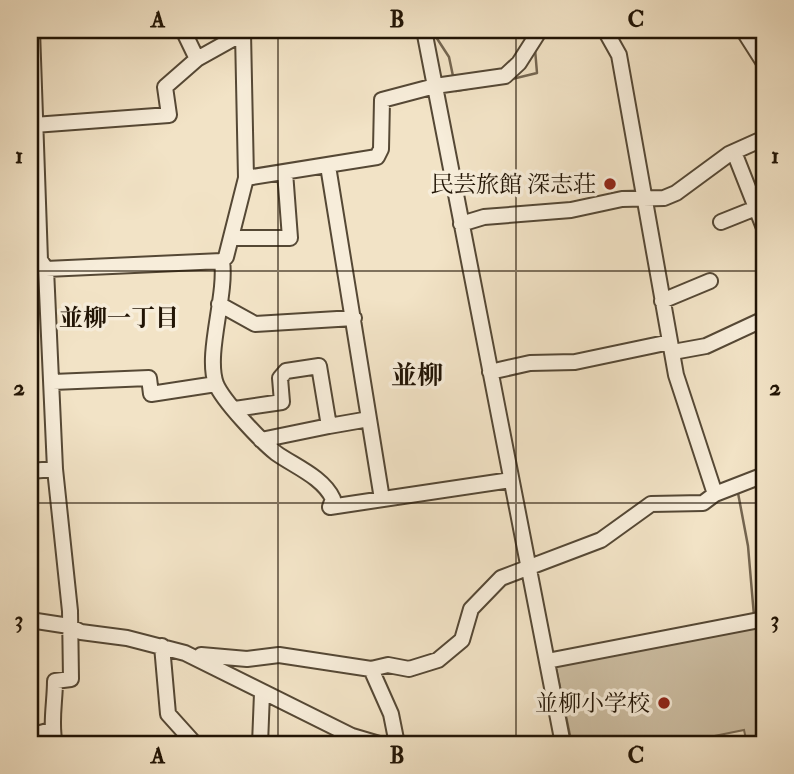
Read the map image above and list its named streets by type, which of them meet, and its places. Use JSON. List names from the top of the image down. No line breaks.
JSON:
{"districts":["並柳一丁目","並柳"],"places":["民芸旅館 深志荘","並柳小学校"],"grid":{"columns":["A","B","C"],"rows":["1","2","3"]}}
